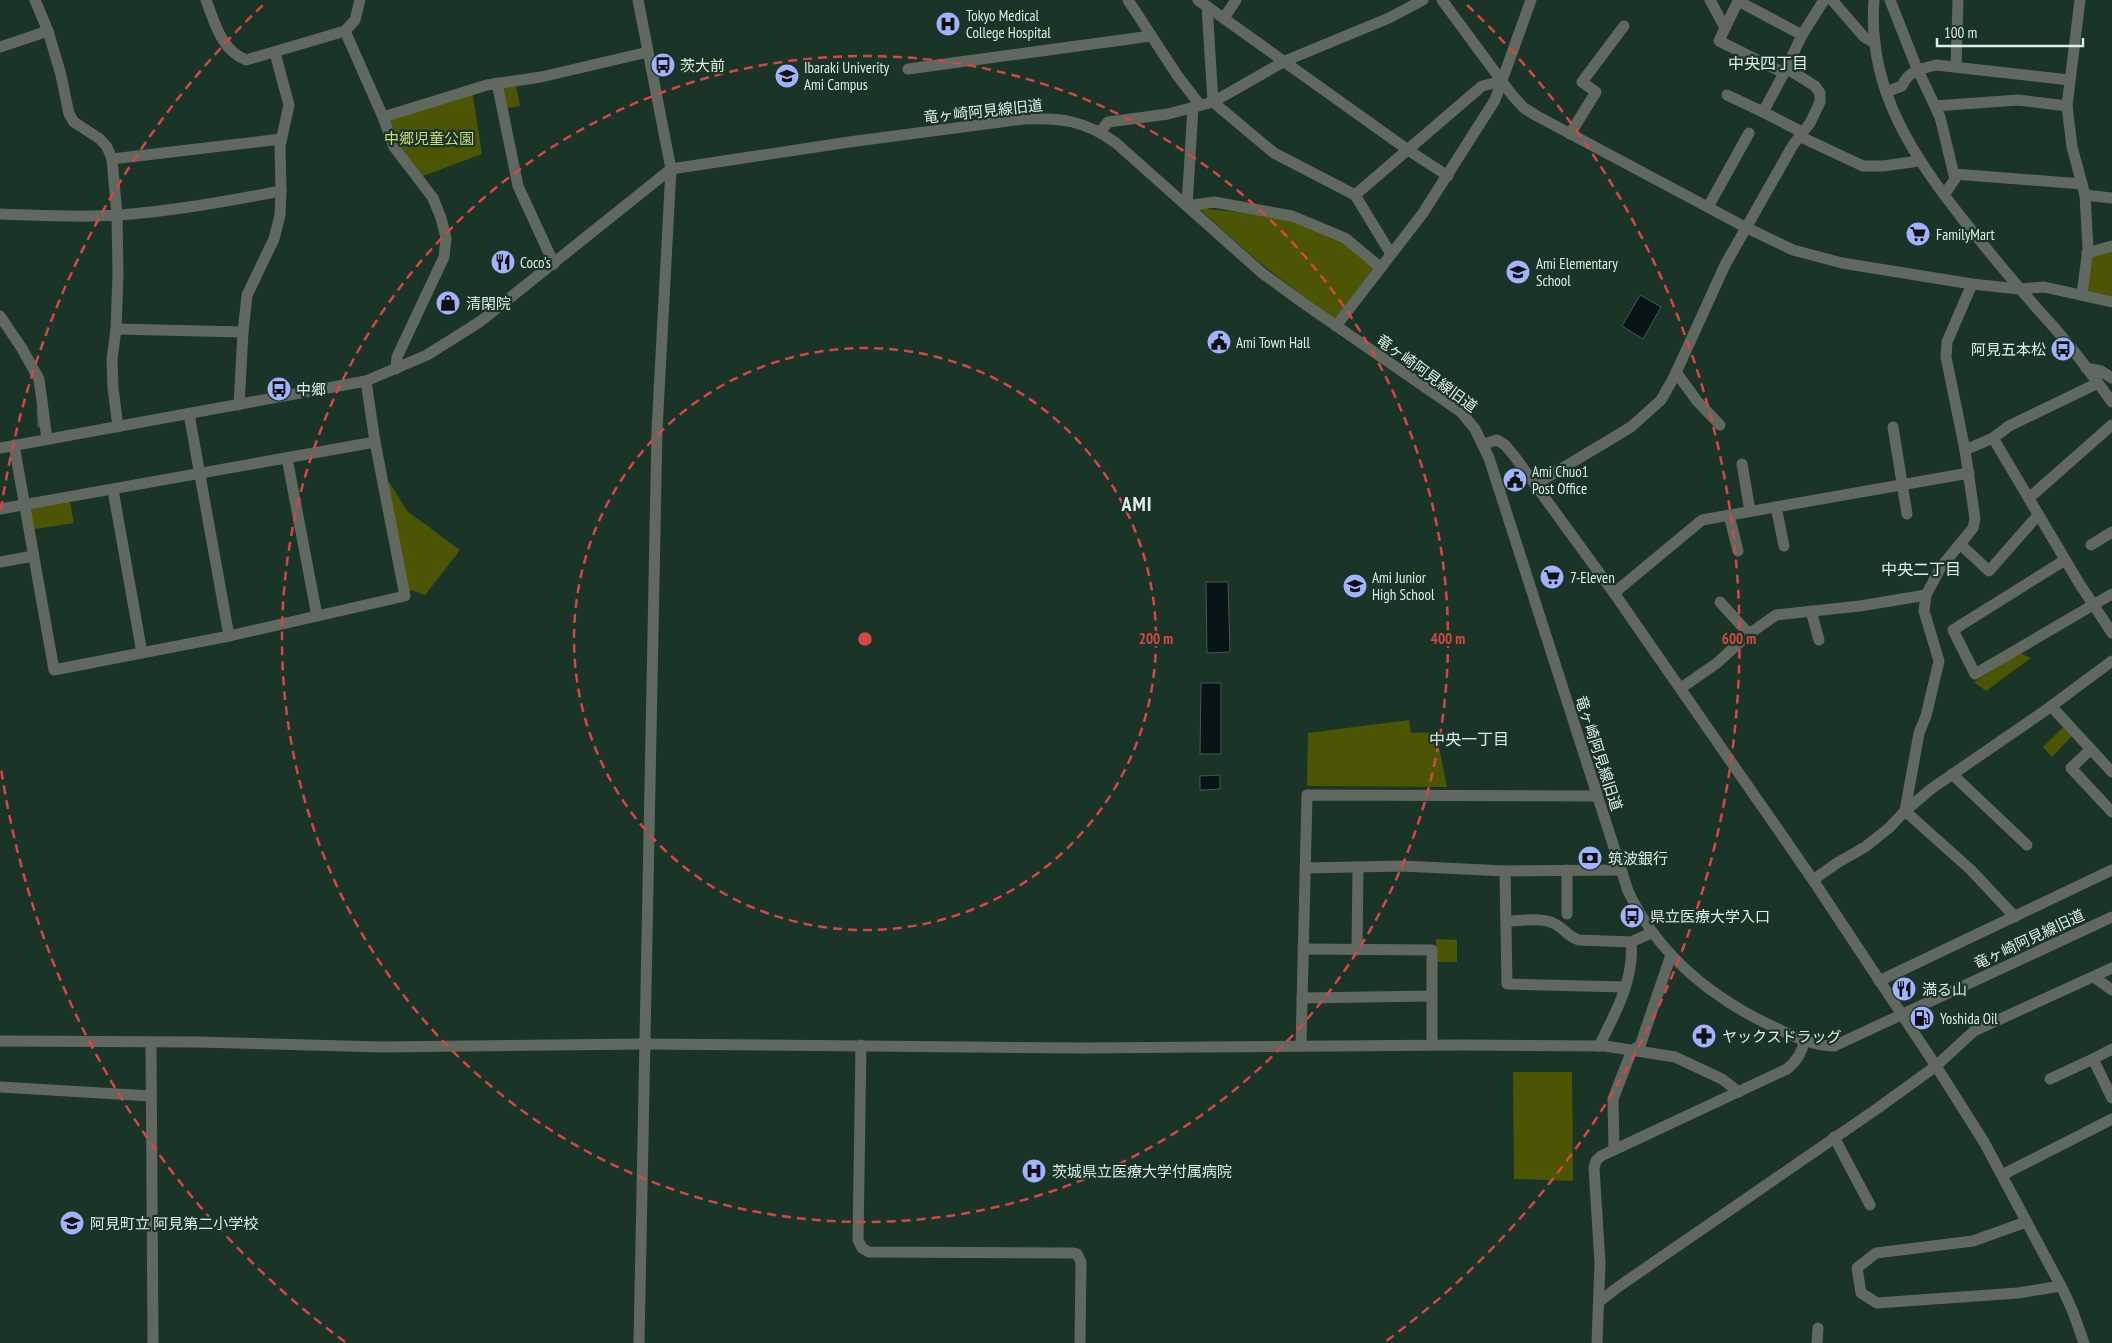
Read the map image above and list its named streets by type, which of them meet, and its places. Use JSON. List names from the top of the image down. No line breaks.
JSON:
{"streets":{"street":["竜ヶ崎阿見線旧道"]},"districts":["中央四丁目","AMI","中央二丁目","中央一丁目"],"parks":["中郷児童公園"],"places":{"hospital":["Tokyo Medical College Hospital","茨城県立医療大学付属病院"],"bus stop":["茨大前","阿見五本松","中郷","県立医療大学入口"],"school or university":["Ibaraki Univerity Ami Campus","Ami Elementary School","Ami Junior High School","阿見町立 阿見第二小学校"],"supermarket":["FamilyMart","7-Eleven"],"restaurant":["Coco's","満る山"],"shop":["清閑院"],"public building":["Ami Town Hall","Ami Chuo1 Post Office"],"bank":["筑波銀行"],"fuel station":["Yoshida Oil"],"pharmacy":["ヤックスドラッグ"]},"scale_bar":"100 m","rings":["200 m","400 m","600 m"]}
